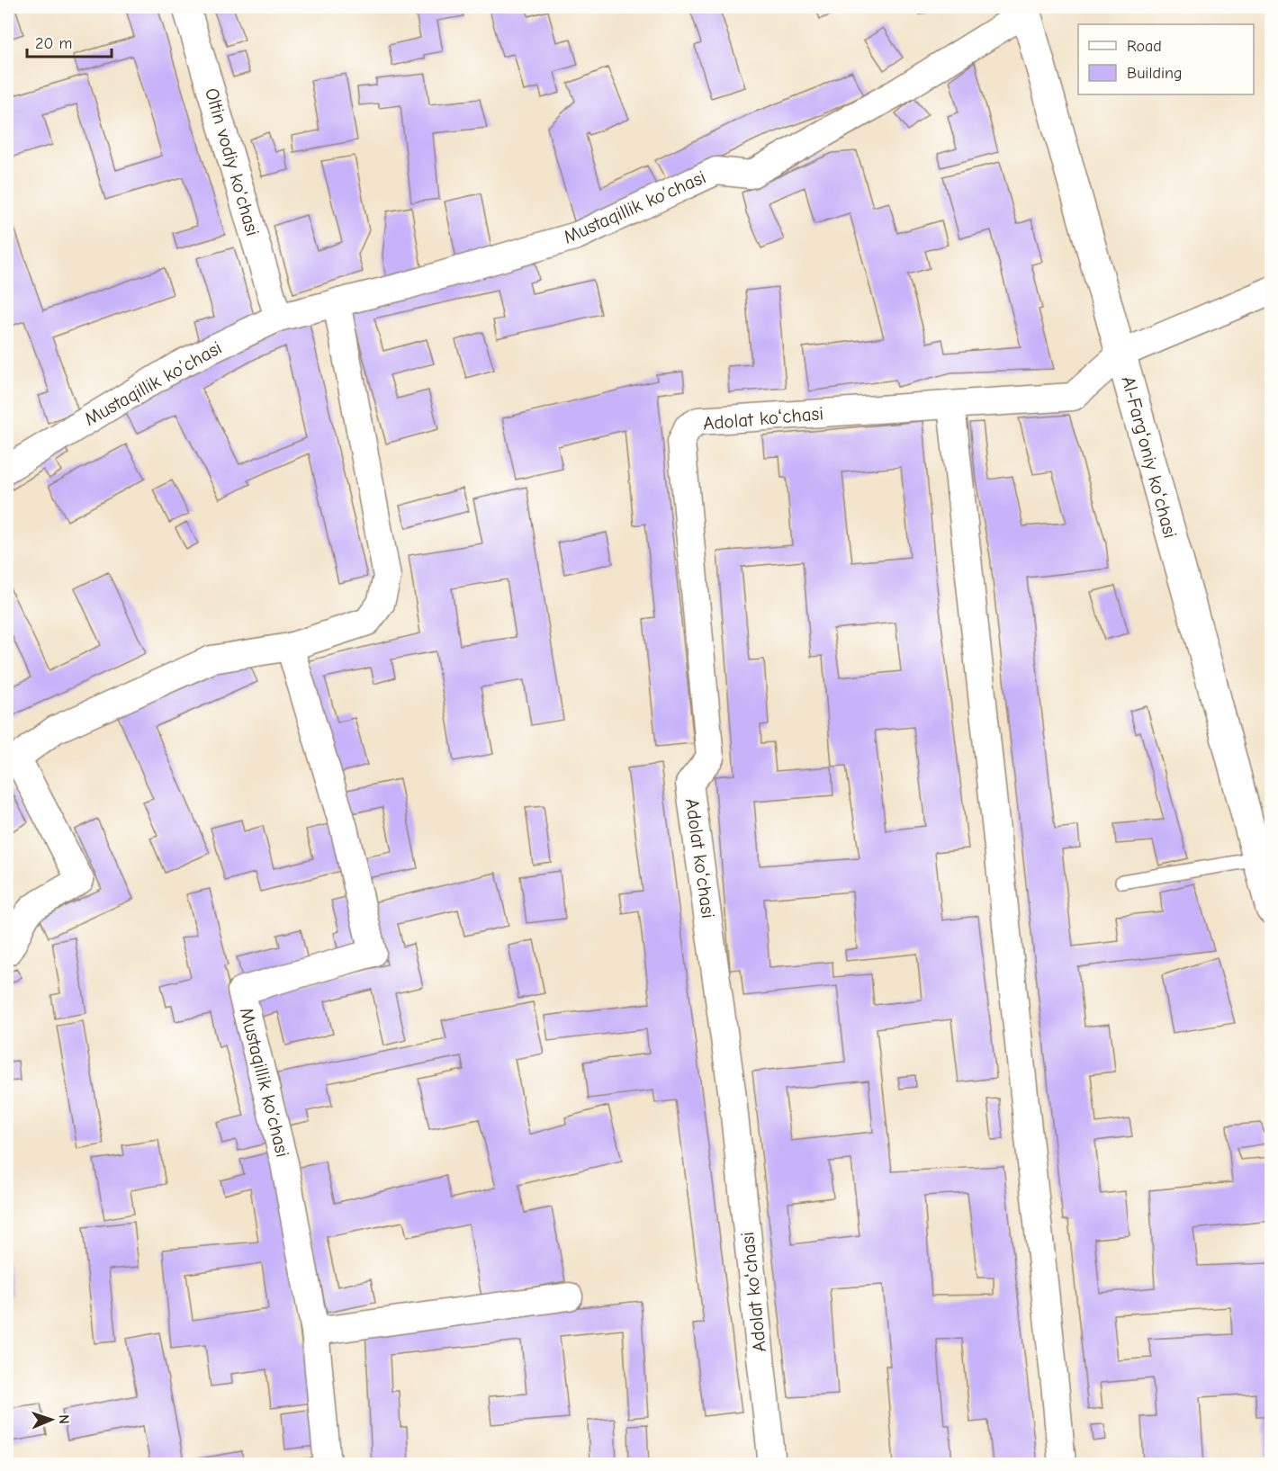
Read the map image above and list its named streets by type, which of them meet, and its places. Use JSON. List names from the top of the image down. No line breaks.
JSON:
{"streets":{"main road":["Al-Fargʻoniy koʻchasi"],"street":["Oltin vodiy ko'chasi","Mustaqillik ko‘chasi","Adolat koʻchasi"]},"crossings":[["Oltin vodiy ko'chasi","Mustaqillik ko‘chasi"],["Mustaqillik ko‘chasi","Al-Fargʻoniy koʻchasi"],["Adolat koʻchasi","Al-Fargʻoniy koʻchasi"]],"legend":["Road","Building"],"scale_bar":"20 m","north":"right"}
